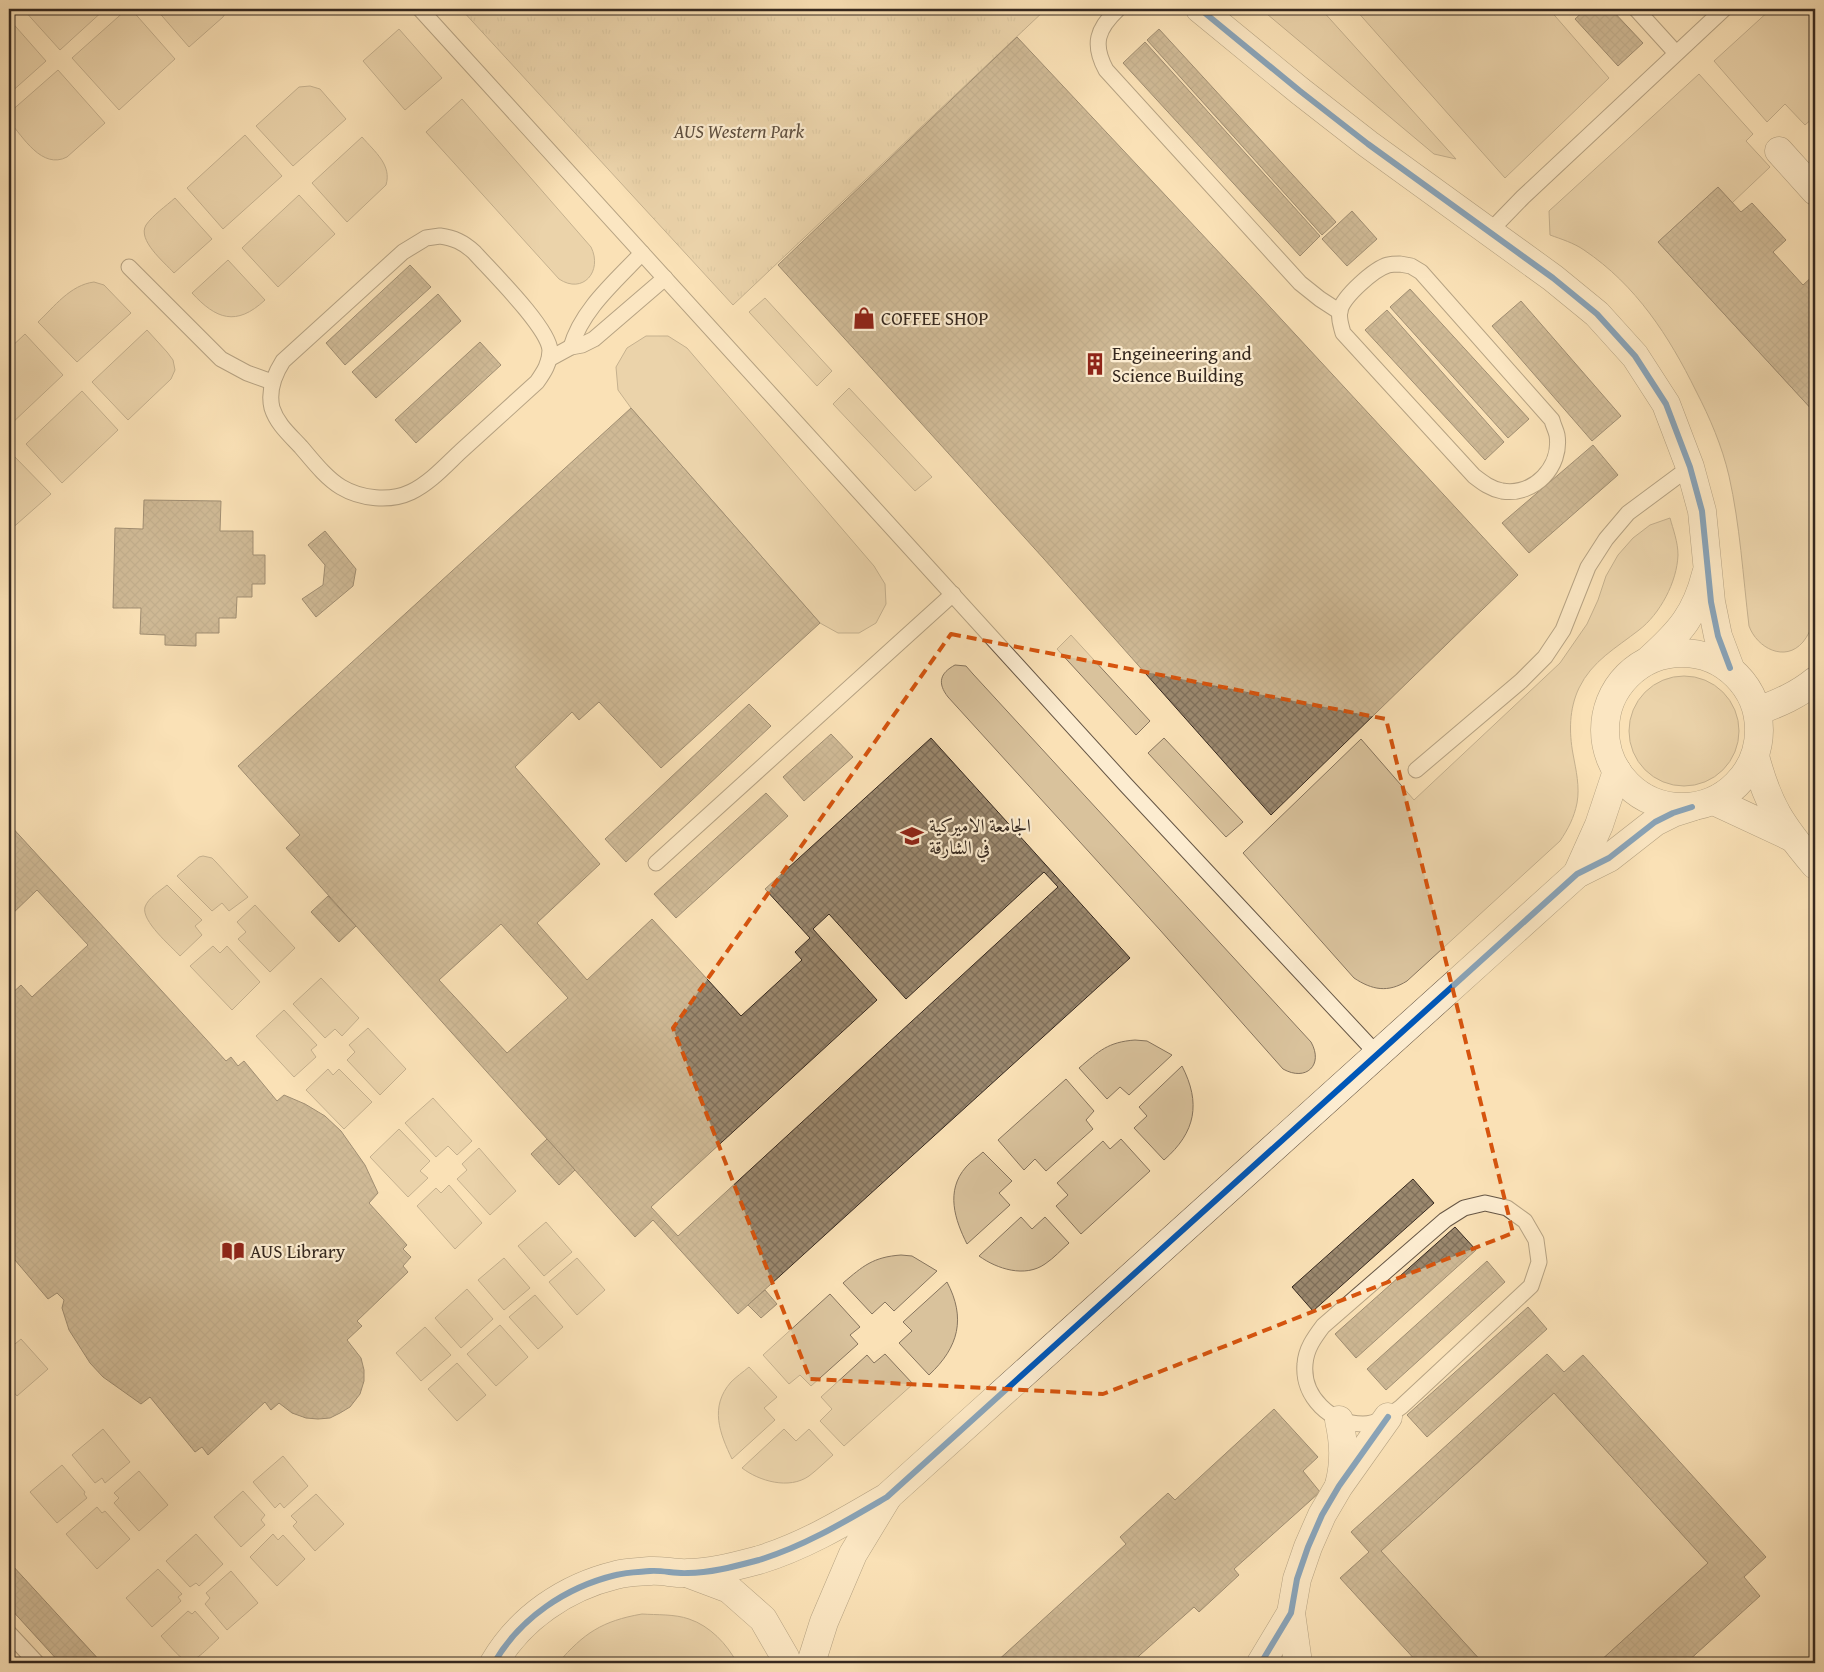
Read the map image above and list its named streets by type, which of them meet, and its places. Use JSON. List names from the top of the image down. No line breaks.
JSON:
{"parks":["AUS Western Park"],"places":{"shop":["COFFEE SHOP"],"building":["Engeineering and Science Building"],"school or university":["الجامعة الاميركية في الشارقة"],"library":["AUS Library"]}}
